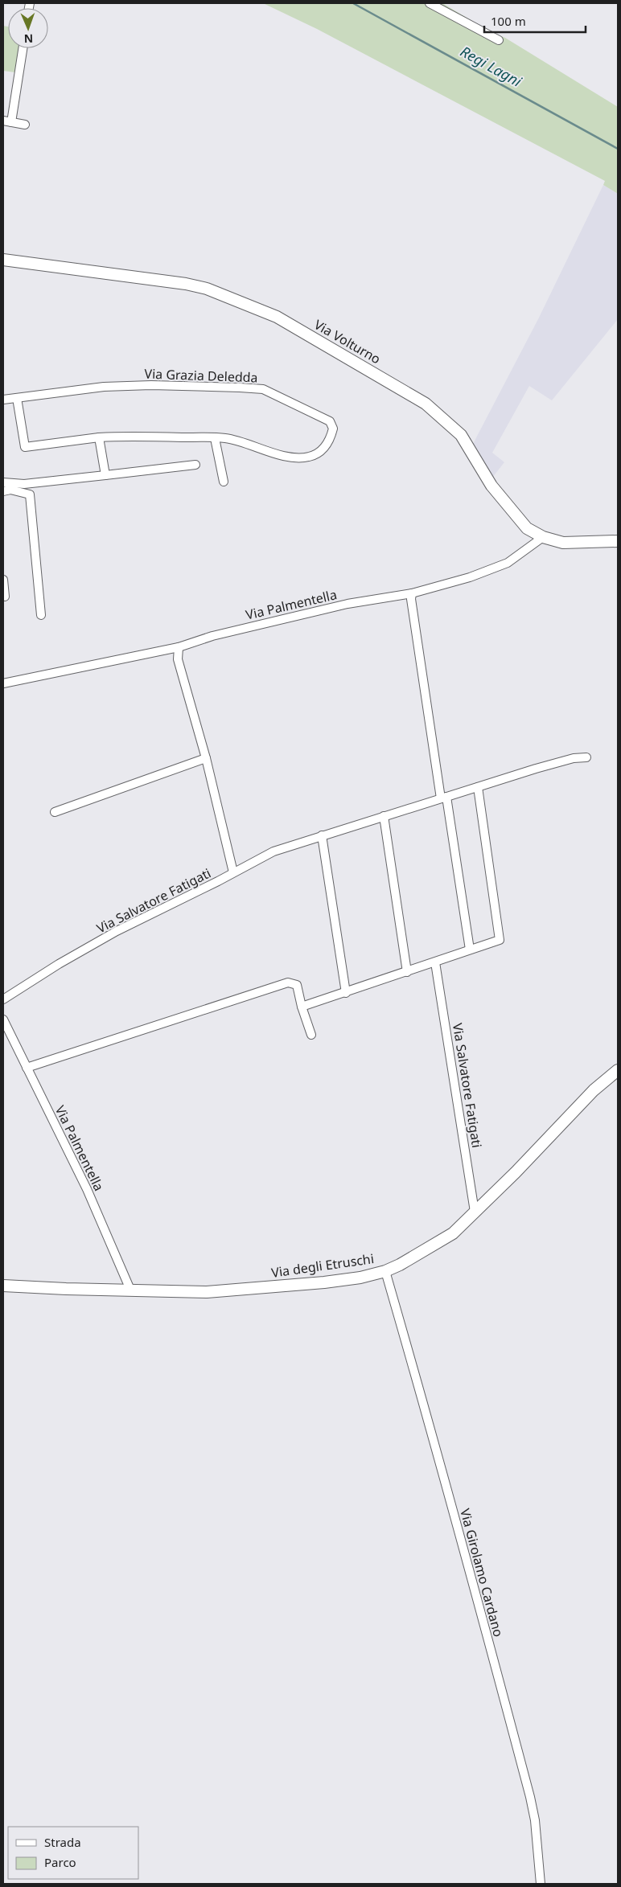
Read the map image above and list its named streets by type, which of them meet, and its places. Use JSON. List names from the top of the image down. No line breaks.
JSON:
{"streets":{"street":["Via Volturno","Via Grazia Deledda","Via Palmentella","Via Salvatore Fatigati","Via degli Etruschi","Via Girolamo Cardano"]},"crossings":[["Via Volturno","Via Palmentella"],["Via Palmentella","Via degli Etruschi"],["Via Salvatore Fatigati","Via degli Etruschi"],["Via degli Etruschi","Via Girolamo Cardano"]],"water":["Regi Lagni"],"legend":["Strada","Parco"],"scale_bar":"100 m","north":"bottom"}
